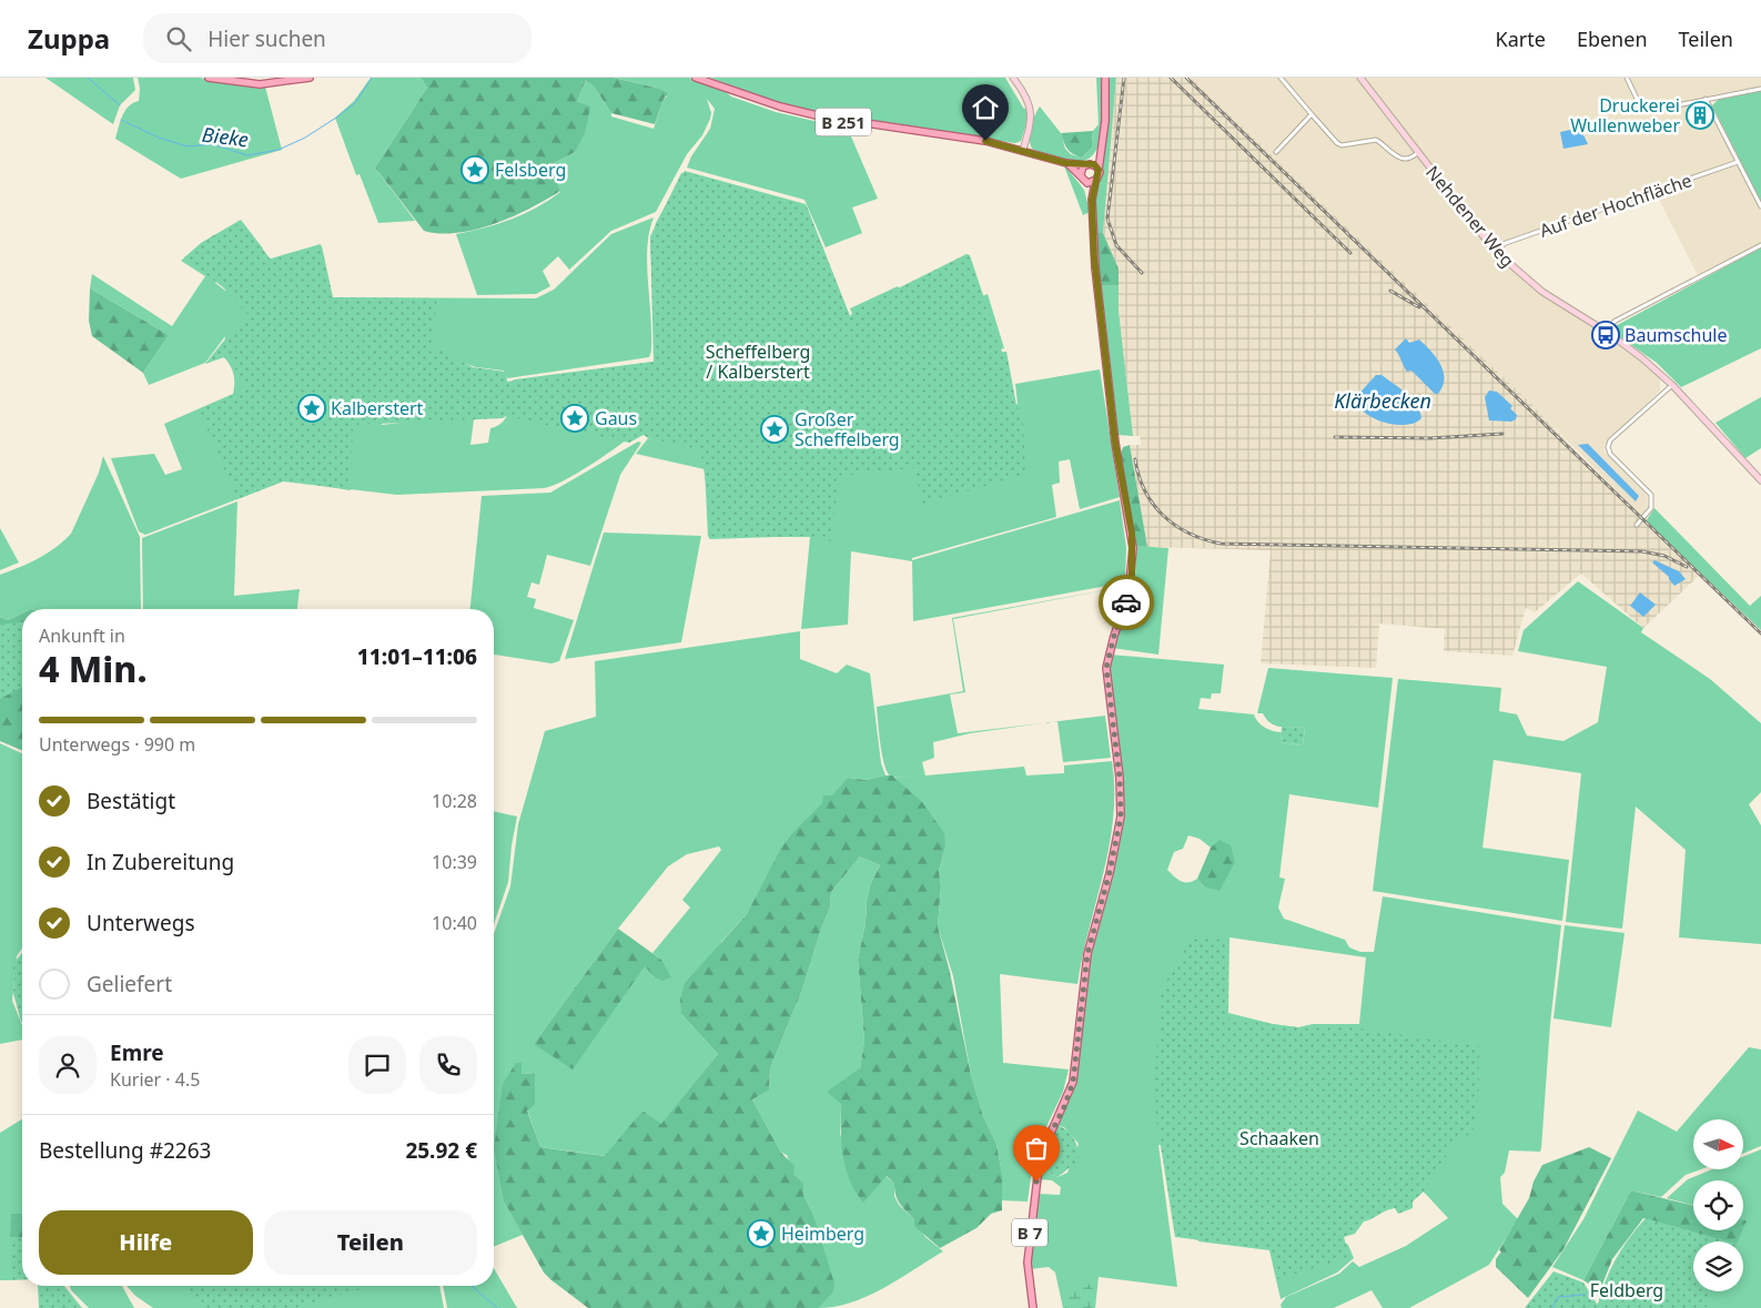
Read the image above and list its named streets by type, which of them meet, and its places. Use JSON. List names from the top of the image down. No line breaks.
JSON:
{"streets":{"main road":["B 251","B 7"],"street":["Auf der Hochfläche","Nehdener Weg"]},"crossings":[["B 251","B 7"],["Auf der Hochfläche","Nehdener Weg"]],"water":["Bieke","Klärbecken"],"parks":["Scheffelberg / Kalberstert","Schaaken","Feldberg"],"places":{"building":["Druckerei Wullenweber"],"place":["Felsberg","Kalberstert","Gaus","Großer Scheffelberg","Heimberg"],"bus stop":["Baumschule"]},"north":"right","page":{"header":"Zuppa","search":"Hier suchen","nav":["Karte","Ebenen","Teilen"],"heading":["4 Min.","Ankunft in","11:01–11:06"],"panel":["Emre","Kurier · 4.5","Bestellung #2263","25.92 €"],"bar":"Unterwegs · 990 m","list":[["Bestätigt","10:28"],["In Zubereitung","10:39"],["Unterwegs","10:40"],"Geliefert"],"buttons":["Hilfe","Teilen"]}}
